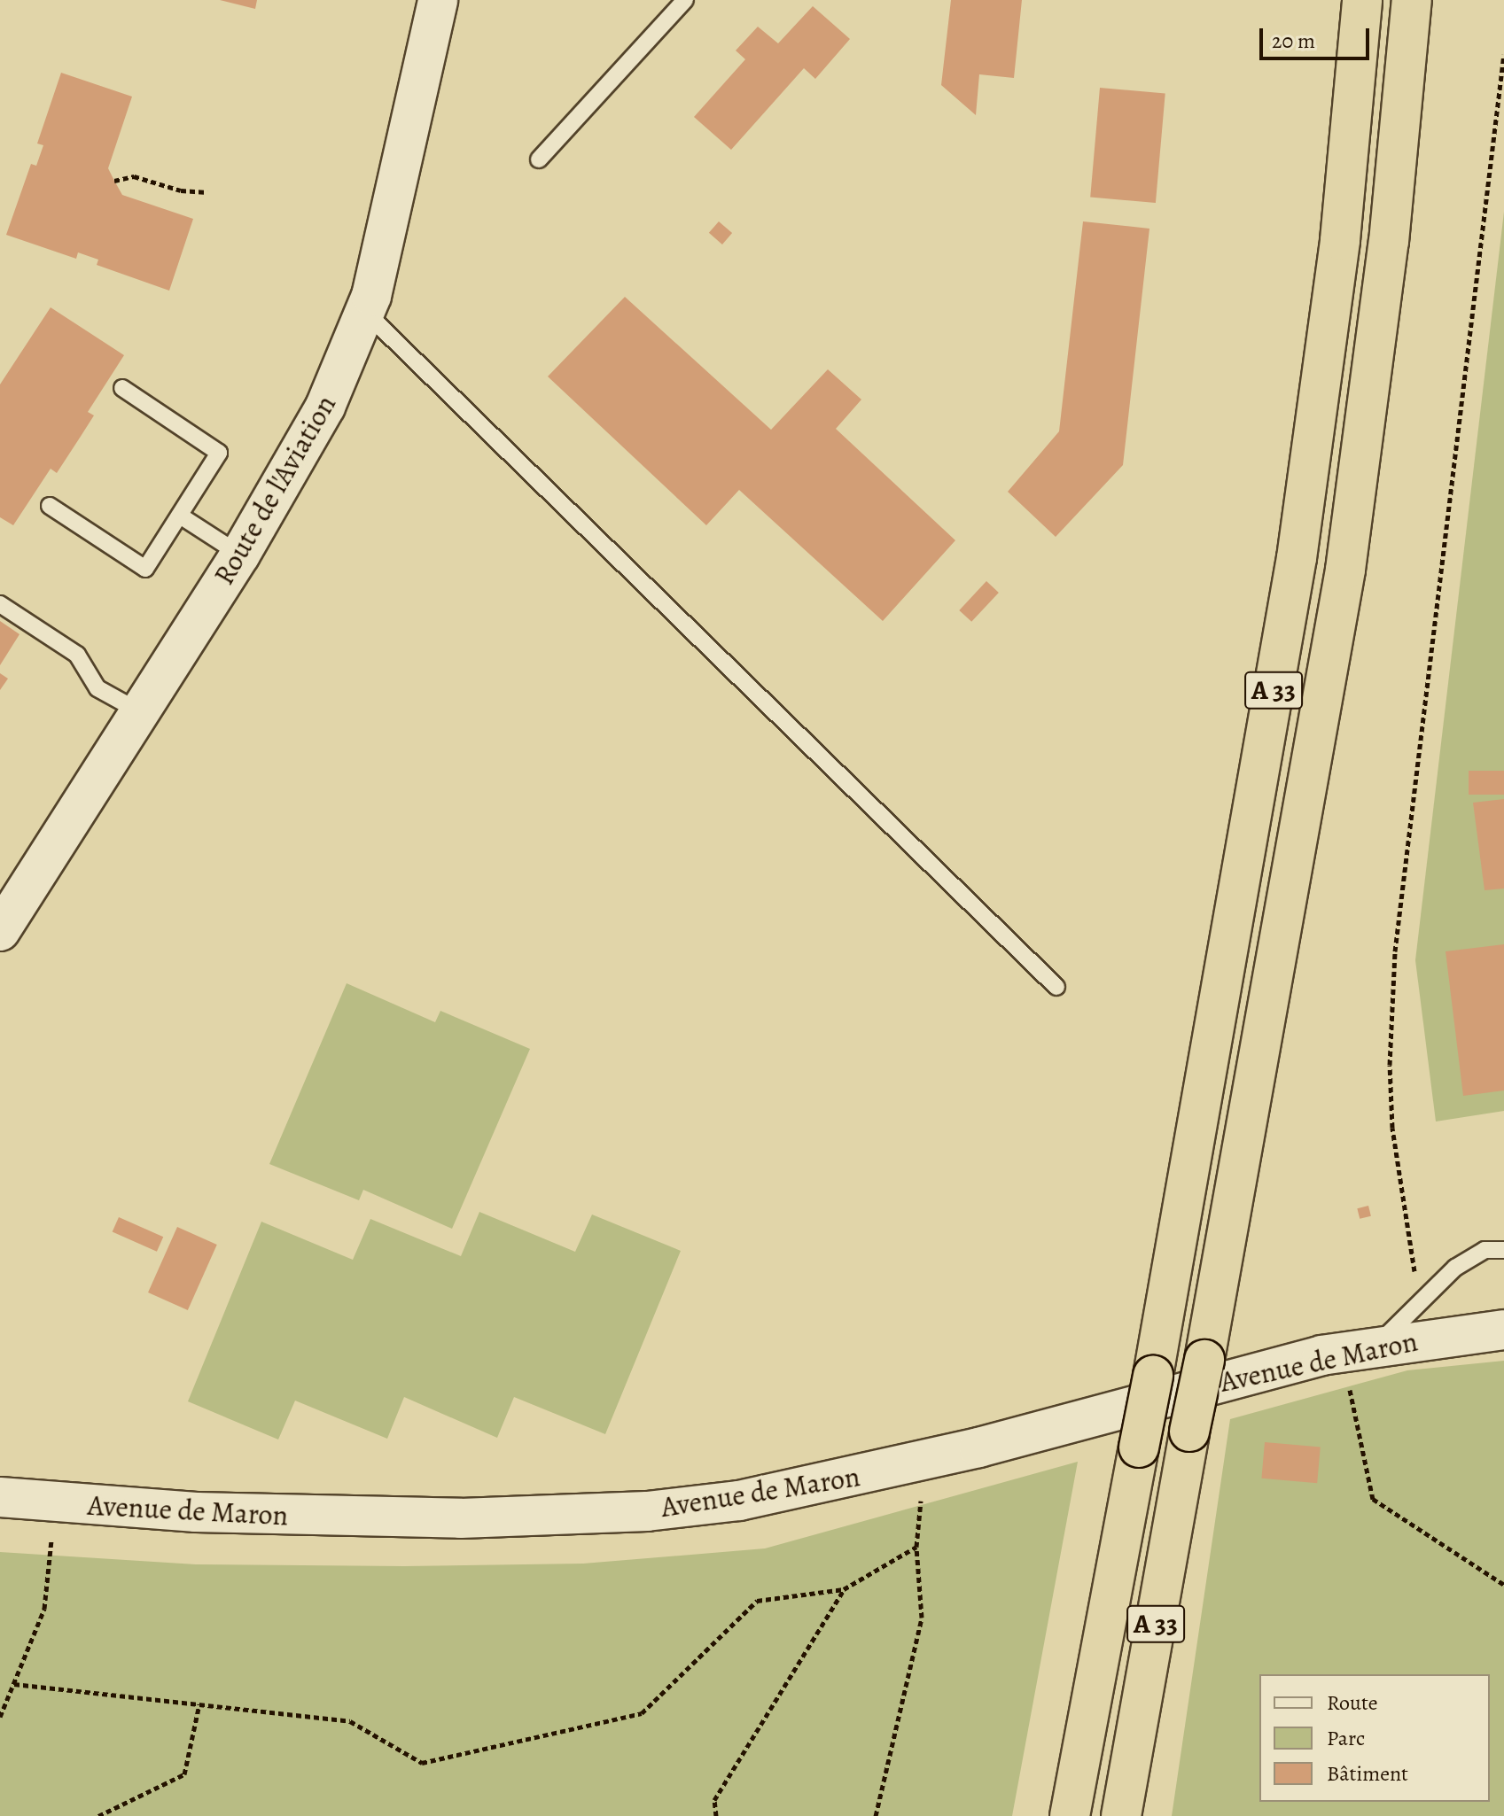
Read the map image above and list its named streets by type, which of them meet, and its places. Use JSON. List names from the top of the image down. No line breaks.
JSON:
{"streets":{"highway":["A 33"],"street":["Route de l'Aviation","Avenue de Maron"]},"legend":["Route","Parc","Bâtiment"],"scale_bar":"20 m"}
